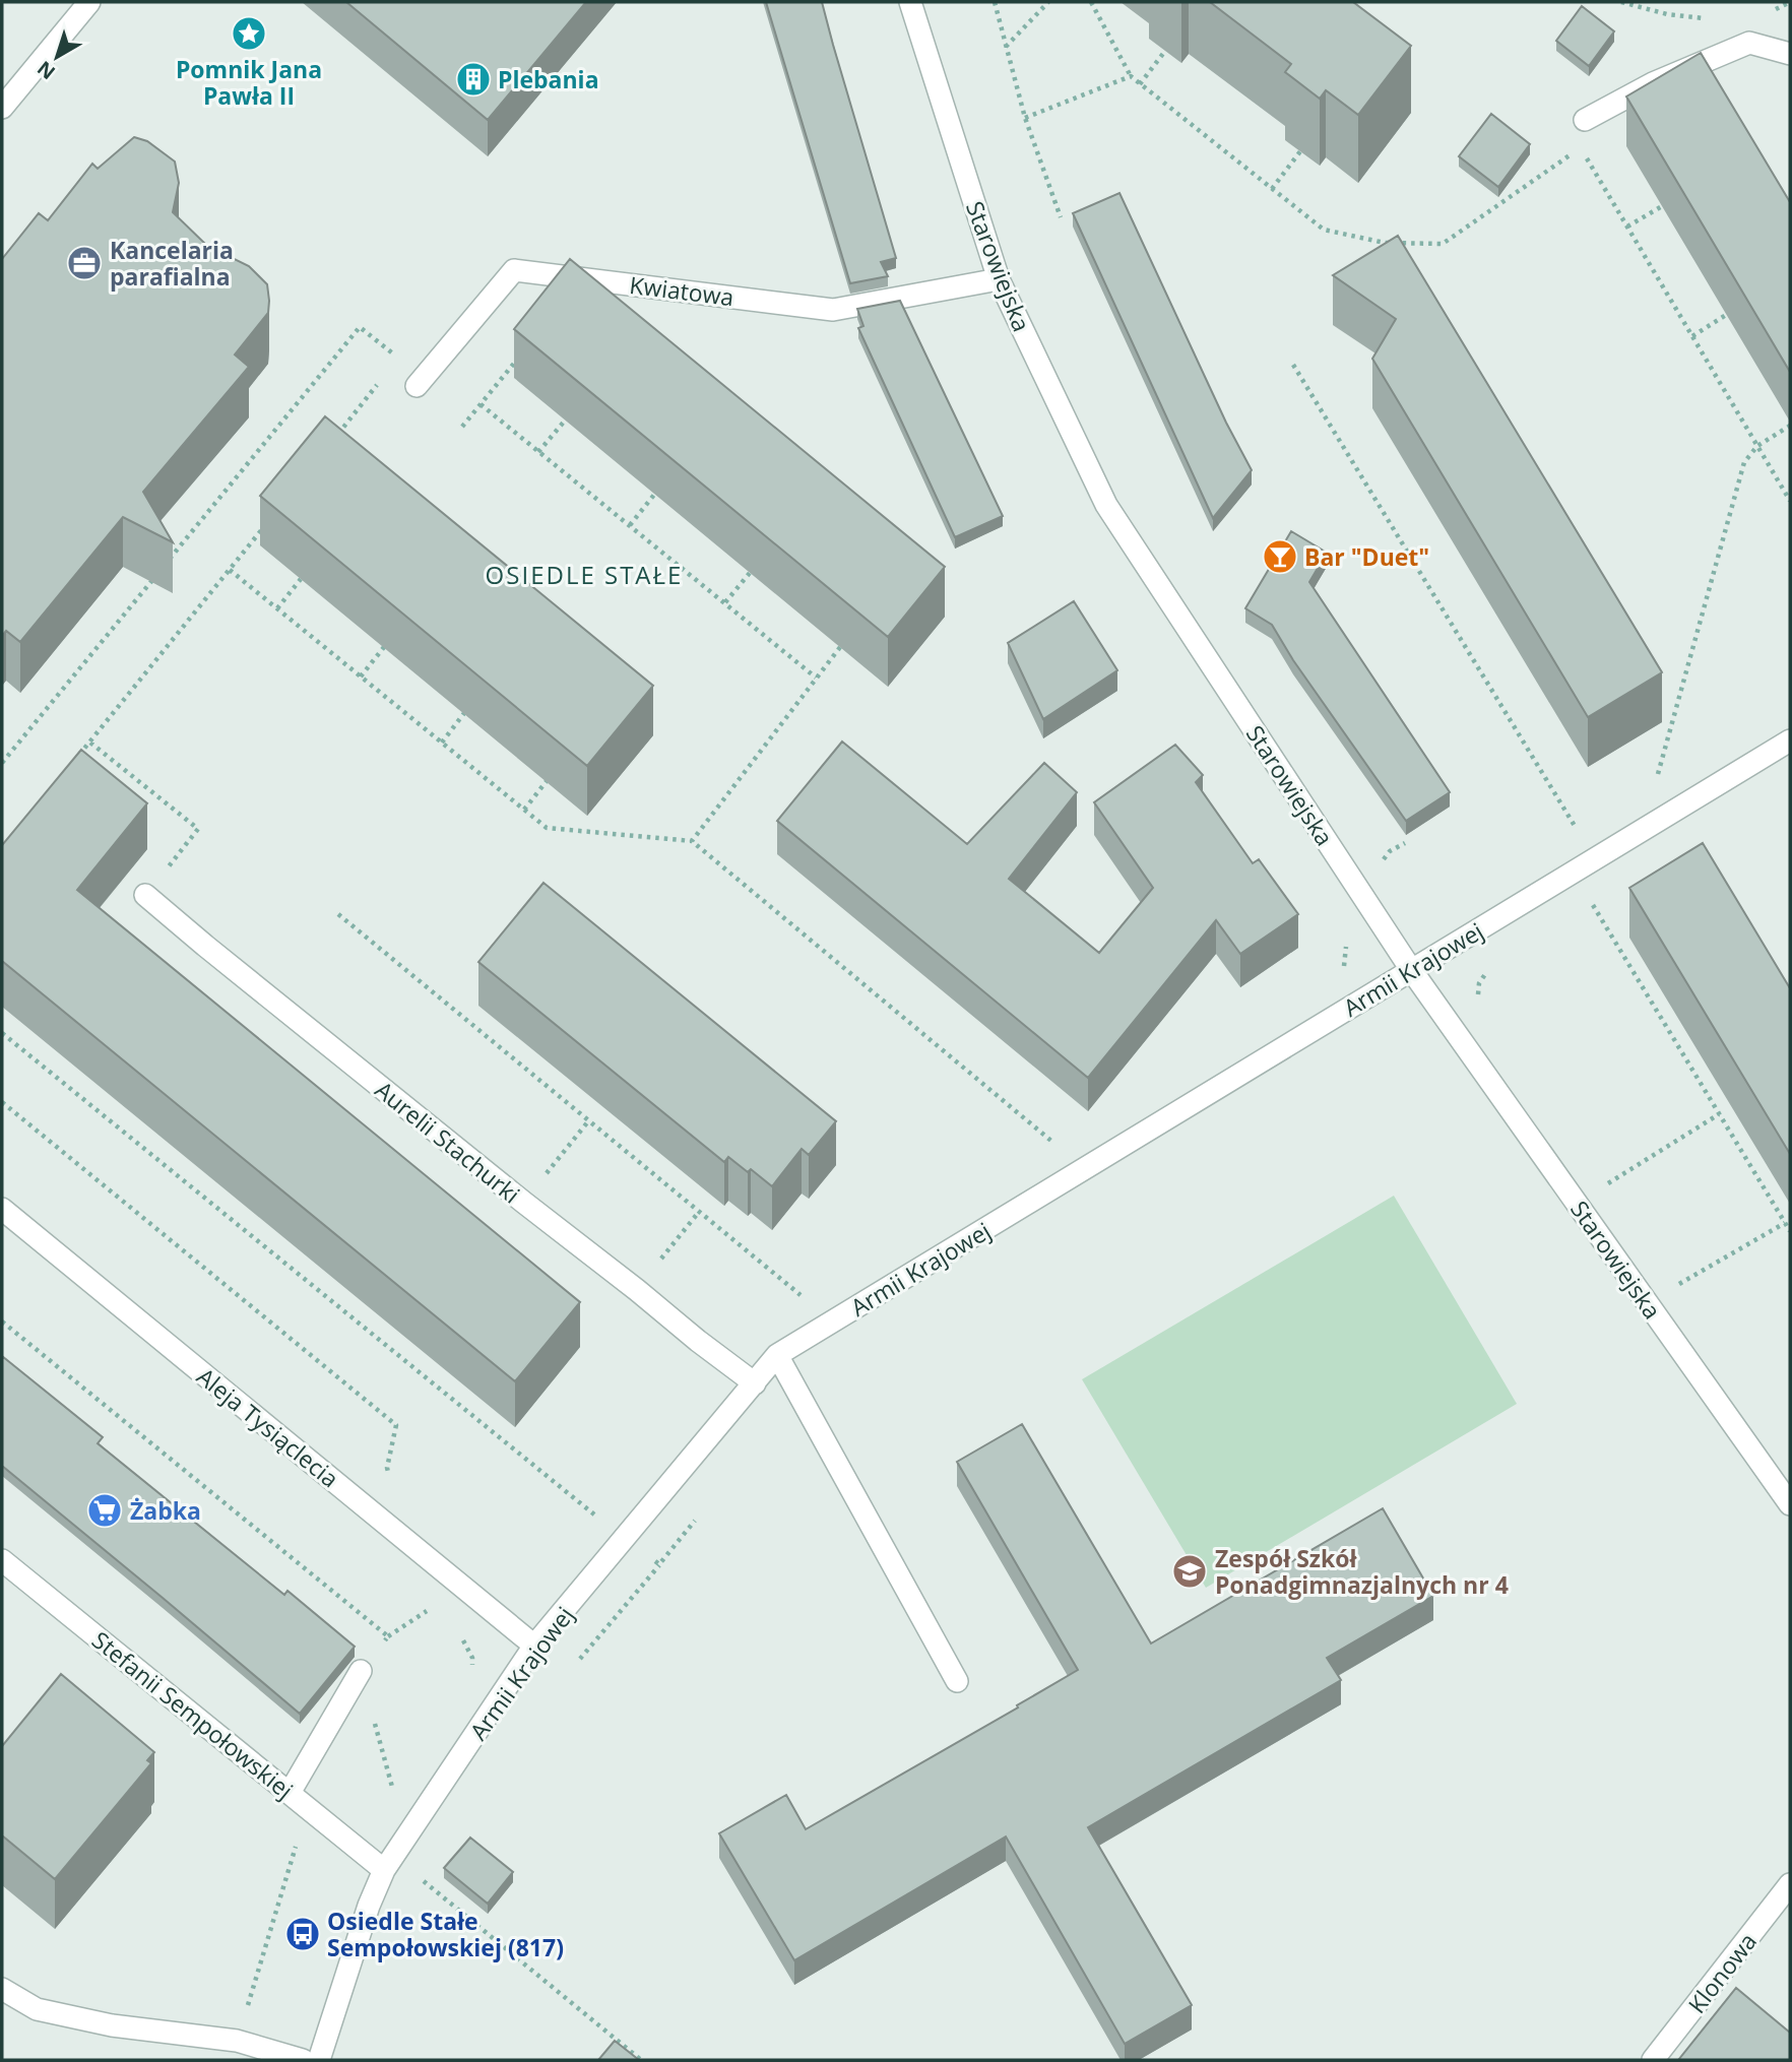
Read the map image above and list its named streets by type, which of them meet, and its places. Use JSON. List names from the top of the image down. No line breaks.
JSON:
{"streets":{"street":["Starowiejska","Kwiatowa","Armii Krajowej","Aurelii Stachurki","Aleja Tysiąclecia","Stefanii Sempołowskiej","Klonowa"]},"crossings":[["Starowiejska","Kwiatowa"],["Starowiejska","Armii Krajowej"],["Armii Krajowej","Aurelii Stachurki"],["Armii Krajowej","Aleja Tysiąclecia"],["Armii Krajowej","Stefanii Sempołowskiej"]],"districts":["OSIEDLE STAŁE"],"places":{"place":["Pomnik Jana Pawła II"],"building":["Plebania"],"office":["Kancelaria parafialna"],"bar":["Bar \"Duet\""],"supermarket":["Żabka"],"school or university":["Zespół Szkół Ponadgimnazjalnych nr 4"],"bus stop":["Osiedle Stałe Sempołowskiej (817)"]},"north":"bottom left"}
